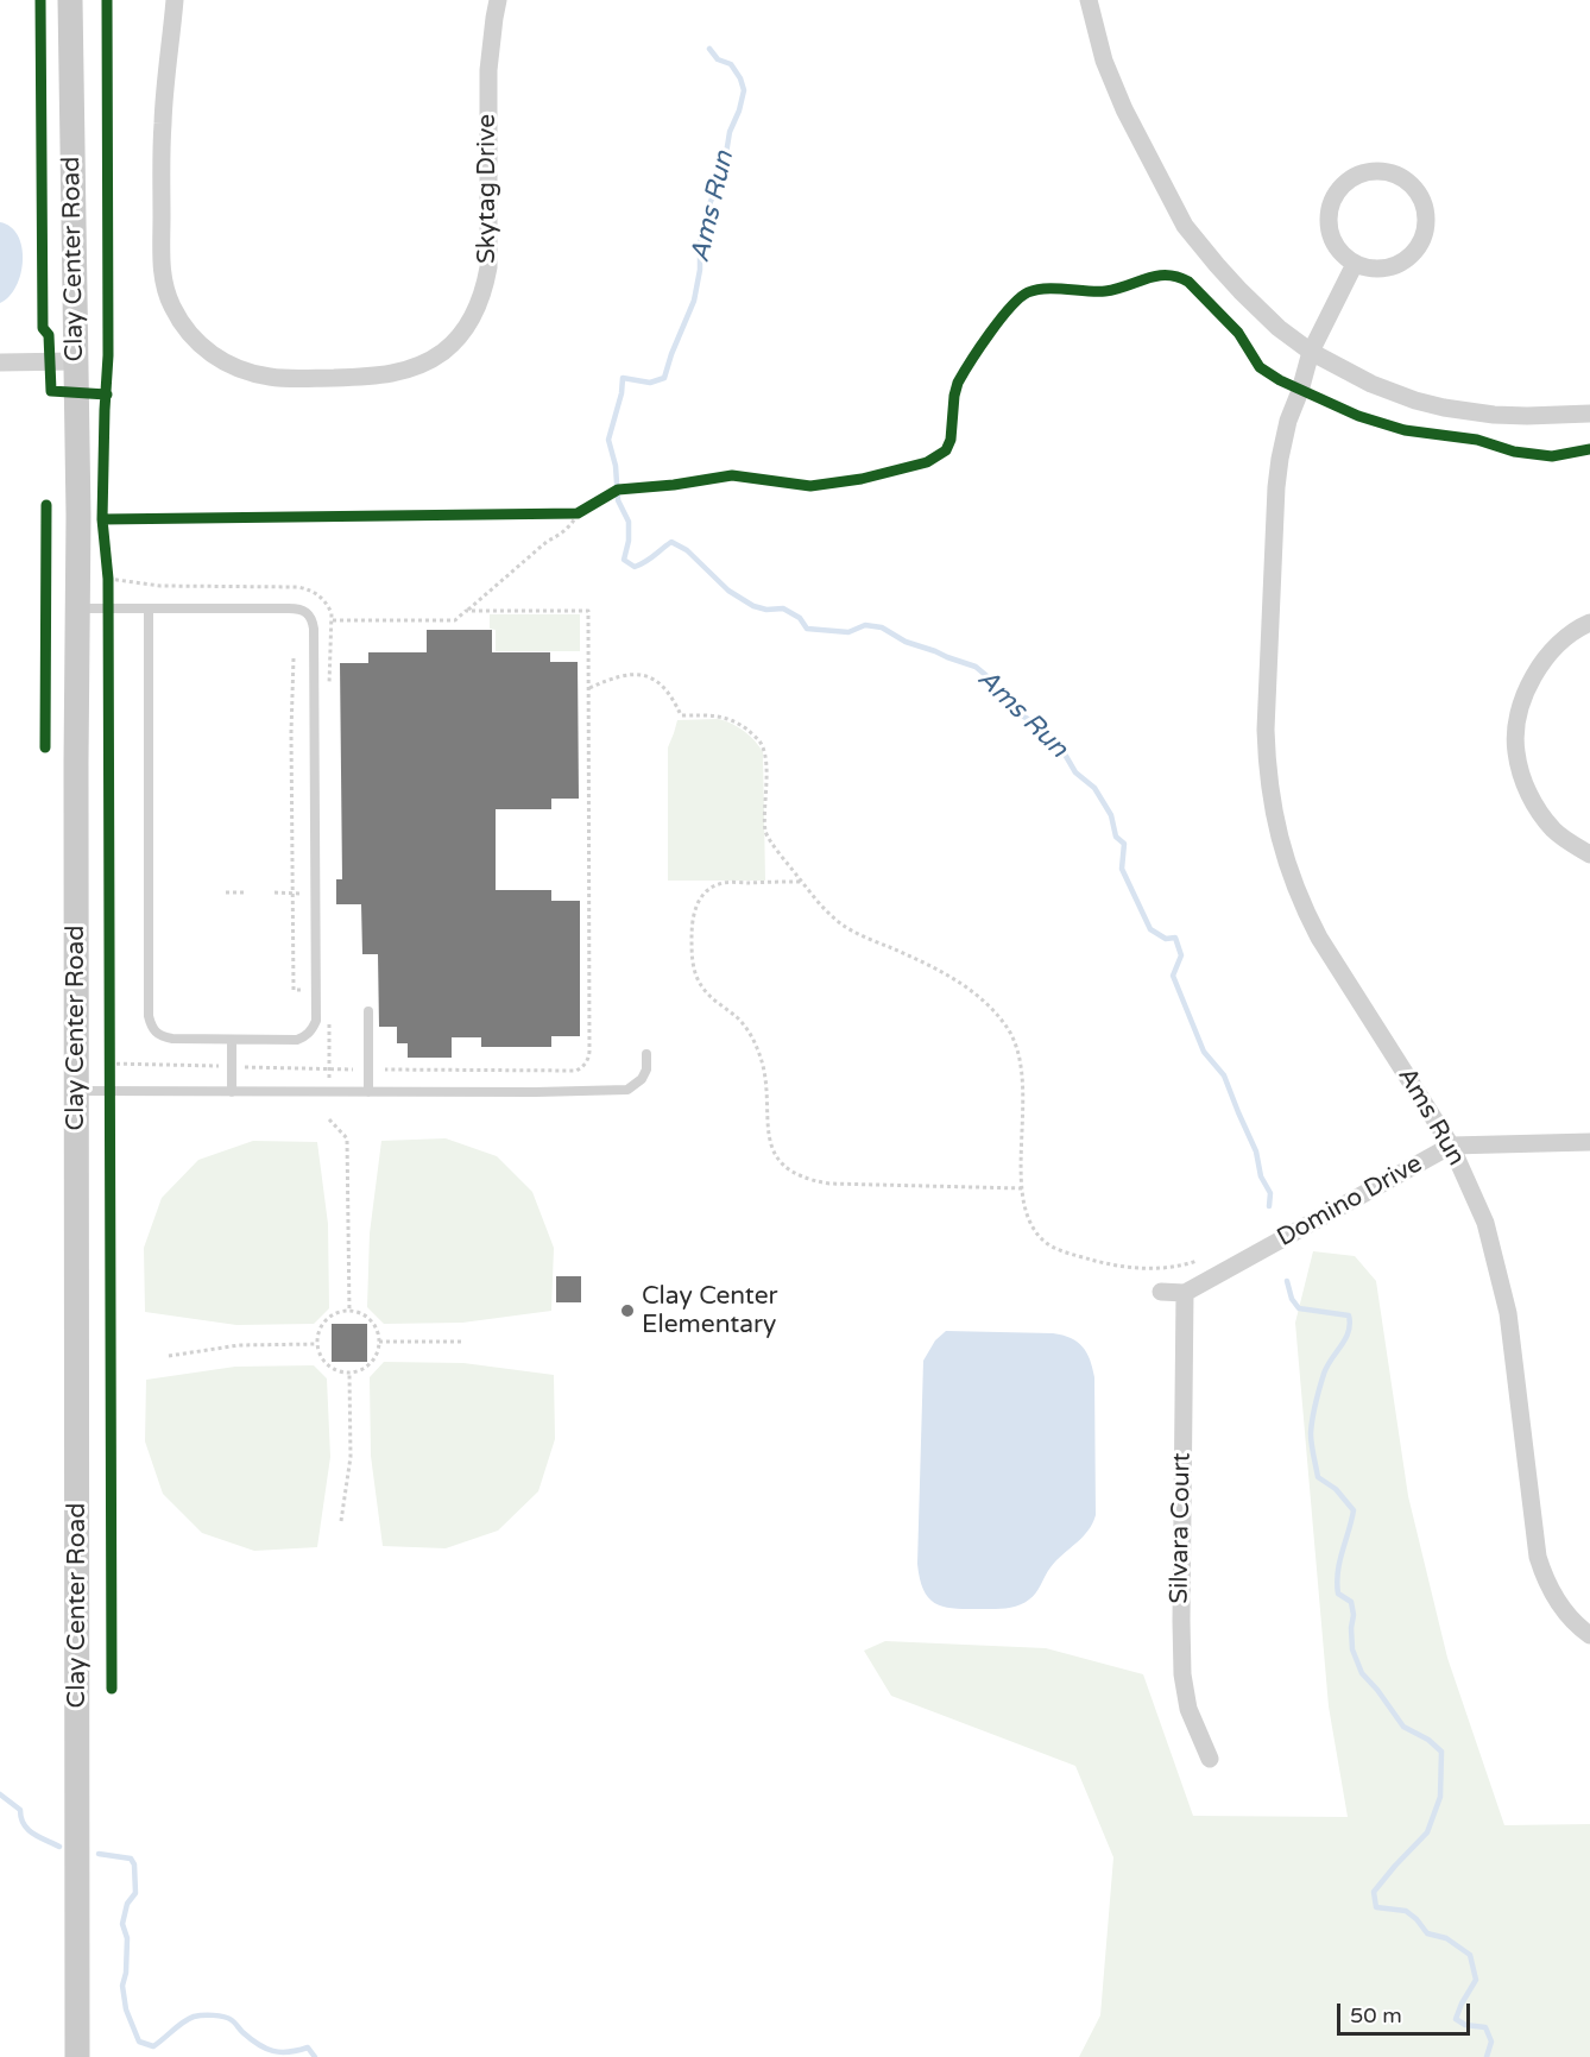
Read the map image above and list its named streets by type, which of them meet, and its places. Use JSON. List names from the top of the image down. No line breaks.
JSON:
{"streets":{"street":["Skytag Drive","Clay Center Road","Ams Run","Domino Drive","Silvara Court"]},"crossings":[["Ams Run","Domino Drive"],["Domino Drive","Silvara Court"]],"water":["Ams Run"],"places":["Clay Center Elementary"],"scale_bar":"50 m"}
